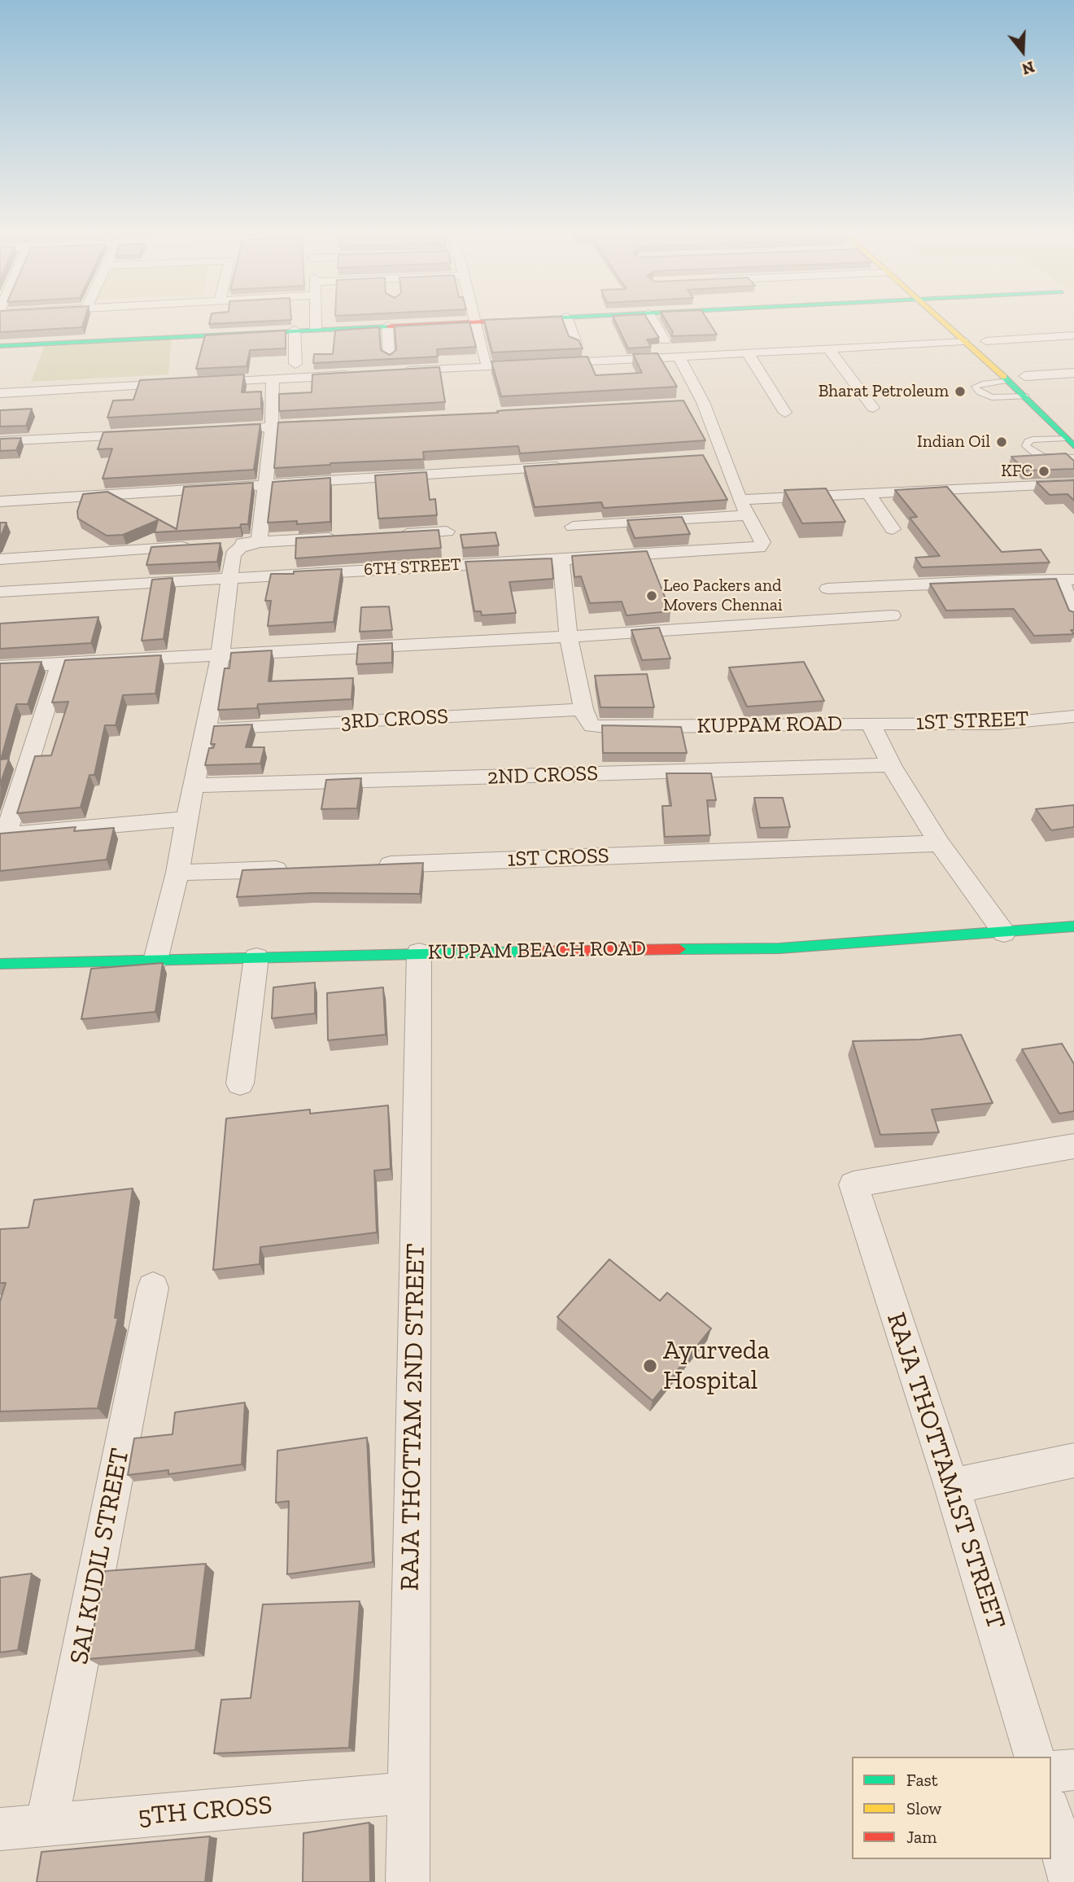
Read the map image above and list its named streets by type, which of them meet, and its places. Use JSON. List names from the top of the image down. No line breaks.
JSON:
{"streets":{"street":["6TH STREET","3RD CROSS","1ST STREET","KUPPAM ROAD","2ND CROSS","1ST CROSS","KUPPAM BEACH ROAD","RAJA THOTTAM 2ND STREET","RAJA THOTTAM1ST STREET","SAI KUDIL STREET","5TH CROSS"]},"crossings":[["3RD CROSS","KUPPAM ROAD"],["1ST STREET","KUPPAM ROAD"],["KUPPAM ROAD","2ND CROSS"],["KUPPAM ROAD","1ST CROSS"],["KUPPAM ROAD","KUPPAM BEACH ROAD"],["KUPPAM BEACH ROAD","RAJA THOTTAM 2ND STREET"],["RAJA THOTTAM 2ND STREET","5TH CROSS"],["SAI KUDIL STREET","5TH CROSS"]],"places":["Bharat Petroleum","Indian Oil","KFC","Leo Packers and Movers Chennai","Ayurveda Hospital"],"legend":["Fast","Slow","Jam"],"north":"bottom"}
